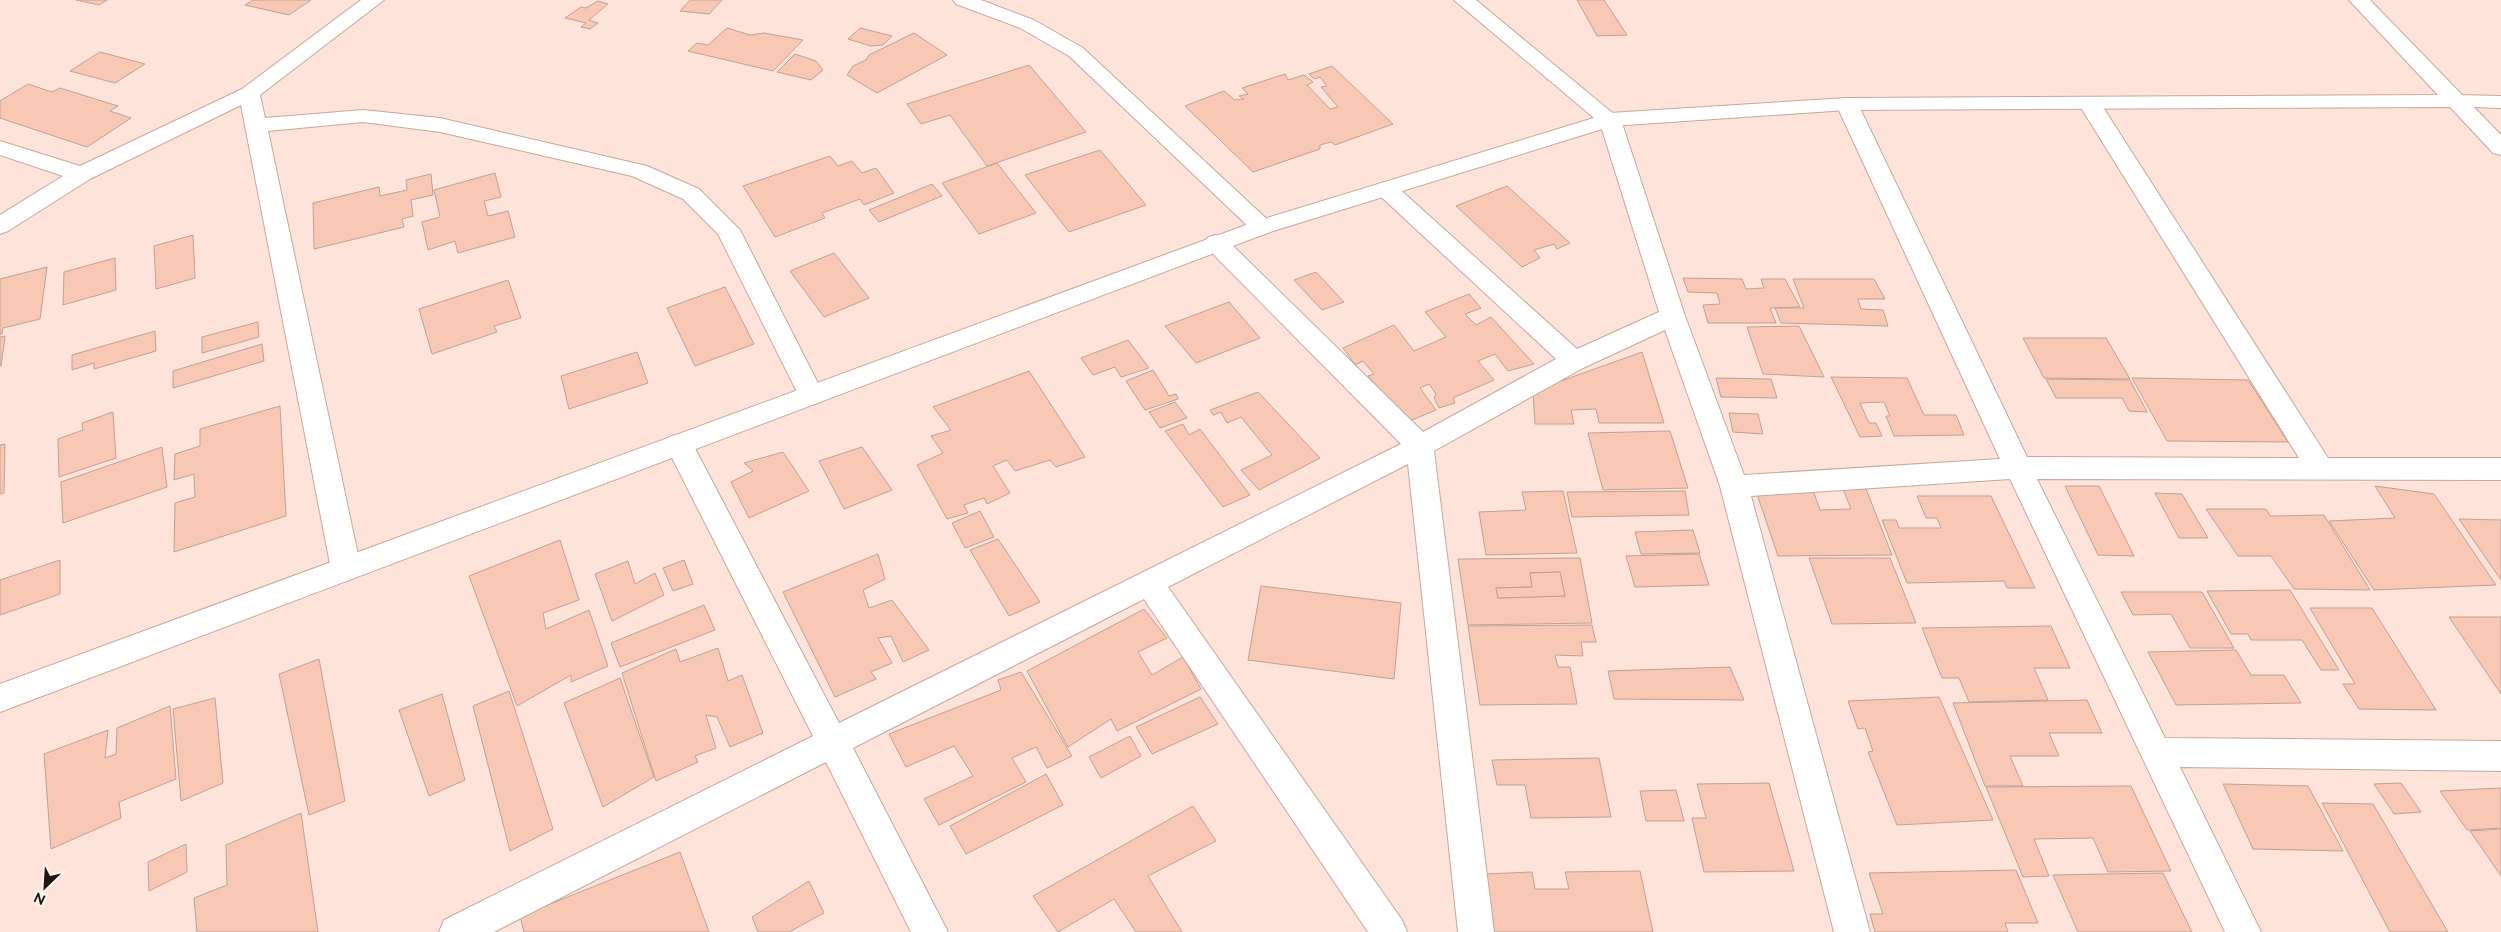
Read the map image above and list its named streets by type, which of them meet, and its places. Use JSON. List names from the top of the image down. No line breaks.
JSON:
{"north":"bottom left"}
